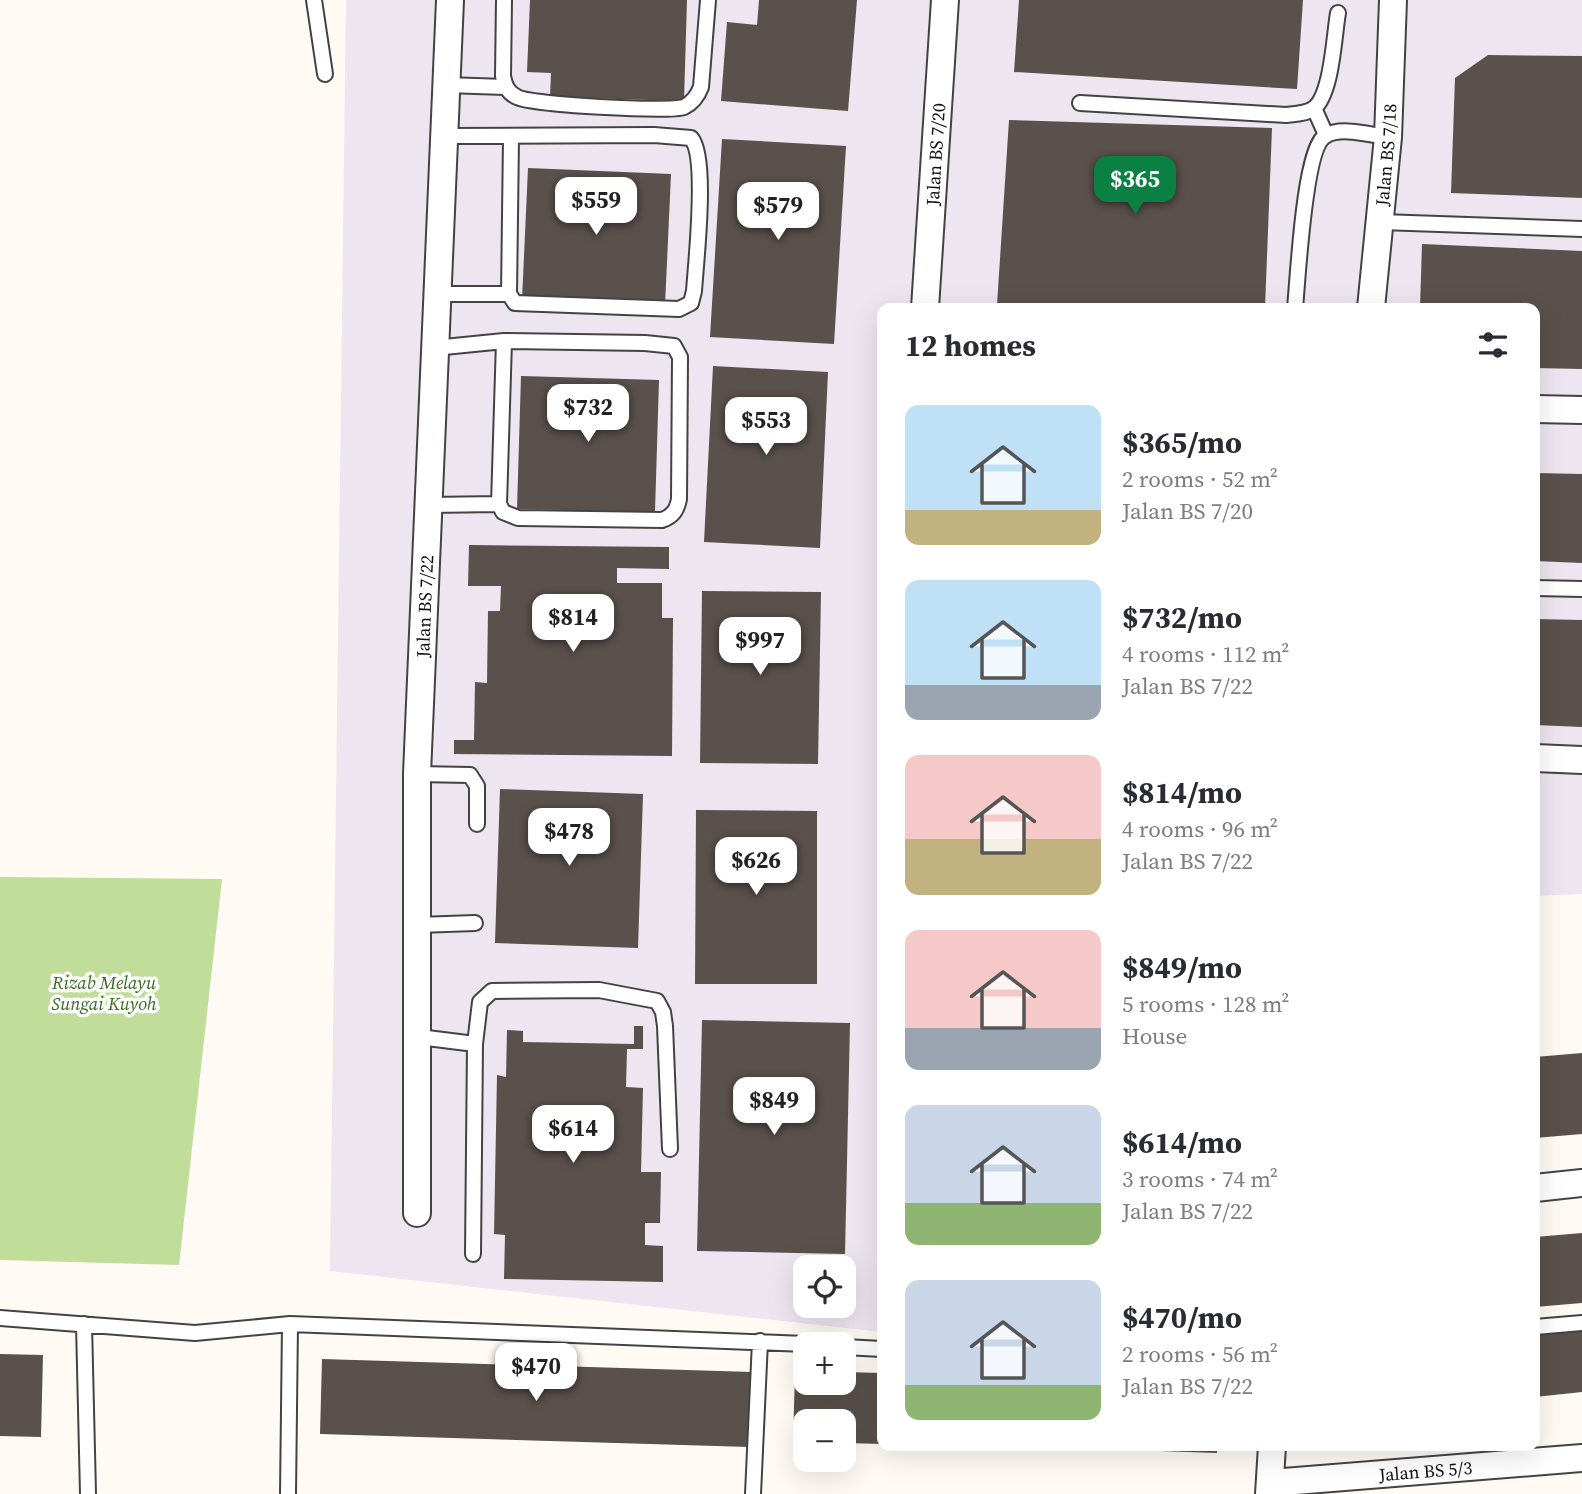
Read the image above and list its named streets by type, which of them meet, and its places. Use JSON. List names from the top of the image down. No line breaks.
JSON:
{"streets":{"street":["Jalan BS 7/20","Jalan BS 7/18","Jalan BS 7/22","Jalan BS 5/3"]},"parks":["Rizab Melayu Sungai Kuyoh"],"page":{"price":["$365","$559","$579","$732","$553","$814","$997","$478","$626","$849","$614","$470"],"heading":"12 homes","list":[{"name":"$365/mo","note":"2 rooms · 52 m² · Jalan BS 7/20"},{"name":"$732/mo","note":"4 rooms · 112 m² · Jalan BS 7/22"},{"name":"$814/mo","note":"4 rooms · 96 m² · Jalan BS 7/22"},{"name":"$849/mo","note":"5 rooms · 128 m² · House"},{"name":"$614/mo","note":"3 rooms · 74 m² · Jalan BS 7/22"},{"name":"$470/mo","note":"2 rooms · 56 m² · Jalan BS 7/22"}],"map_buttons":["+","−"]}}
